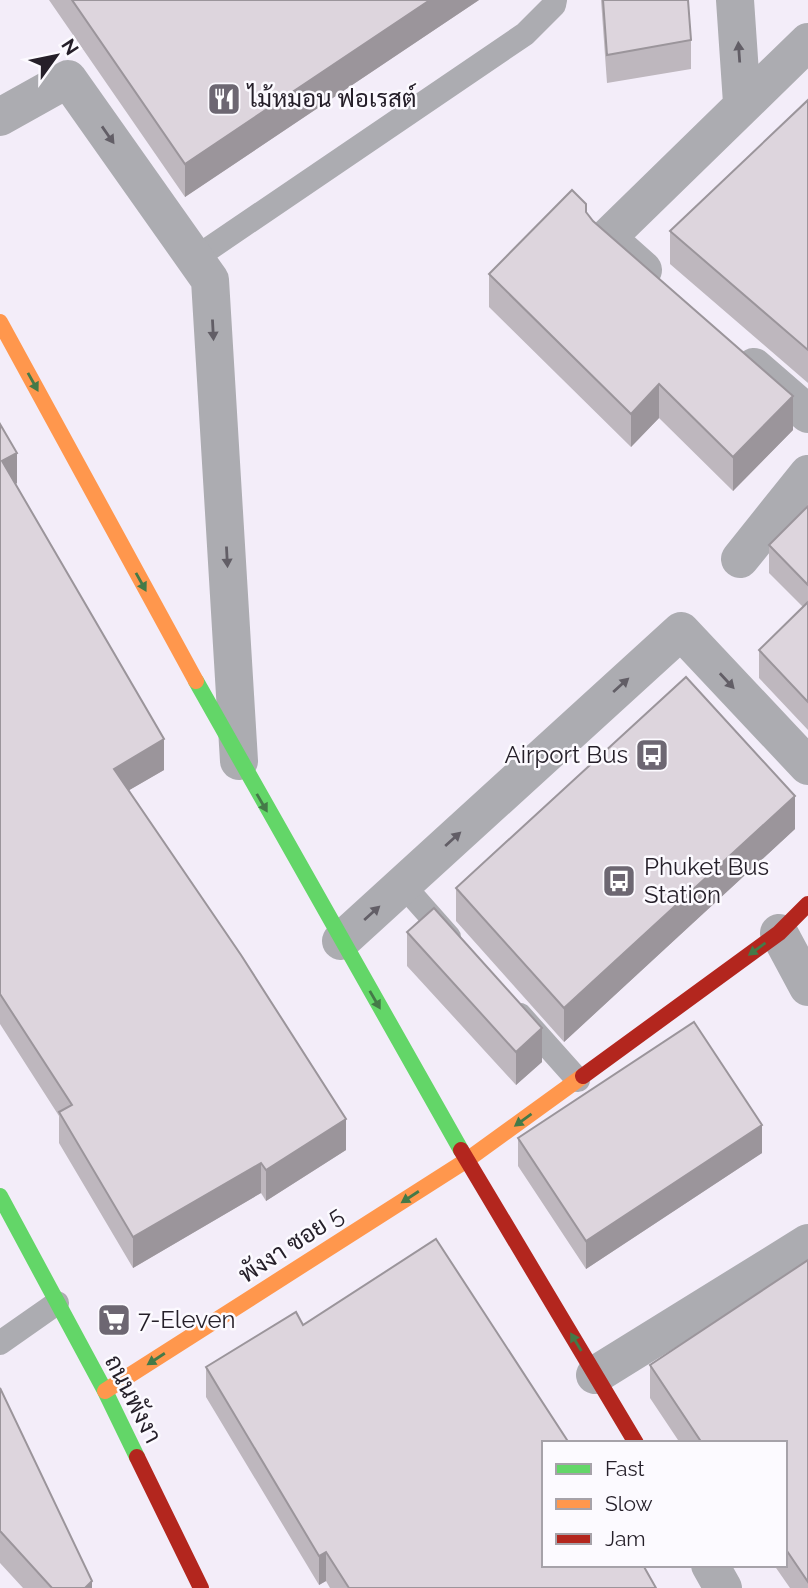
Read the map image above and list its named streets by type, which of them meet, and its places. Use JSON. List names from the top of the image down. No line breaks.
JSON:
{"streets":{"street":["พังงา ซอย 5","ถนนพังงา"]},"crossings":[["พังงา ซอย 5","ถนนพังงา"]],"one_way":["พังงา ซอย 5"],"places":{"restaurant":["ไม้หมอน ฟอเรสต์"],"bus stop":["Airport Bus","Phuket Bus Station"],"supermarket":["7-Eleven"]},"legend":["Fast","Slow","Jam"],"north":"top right"}
